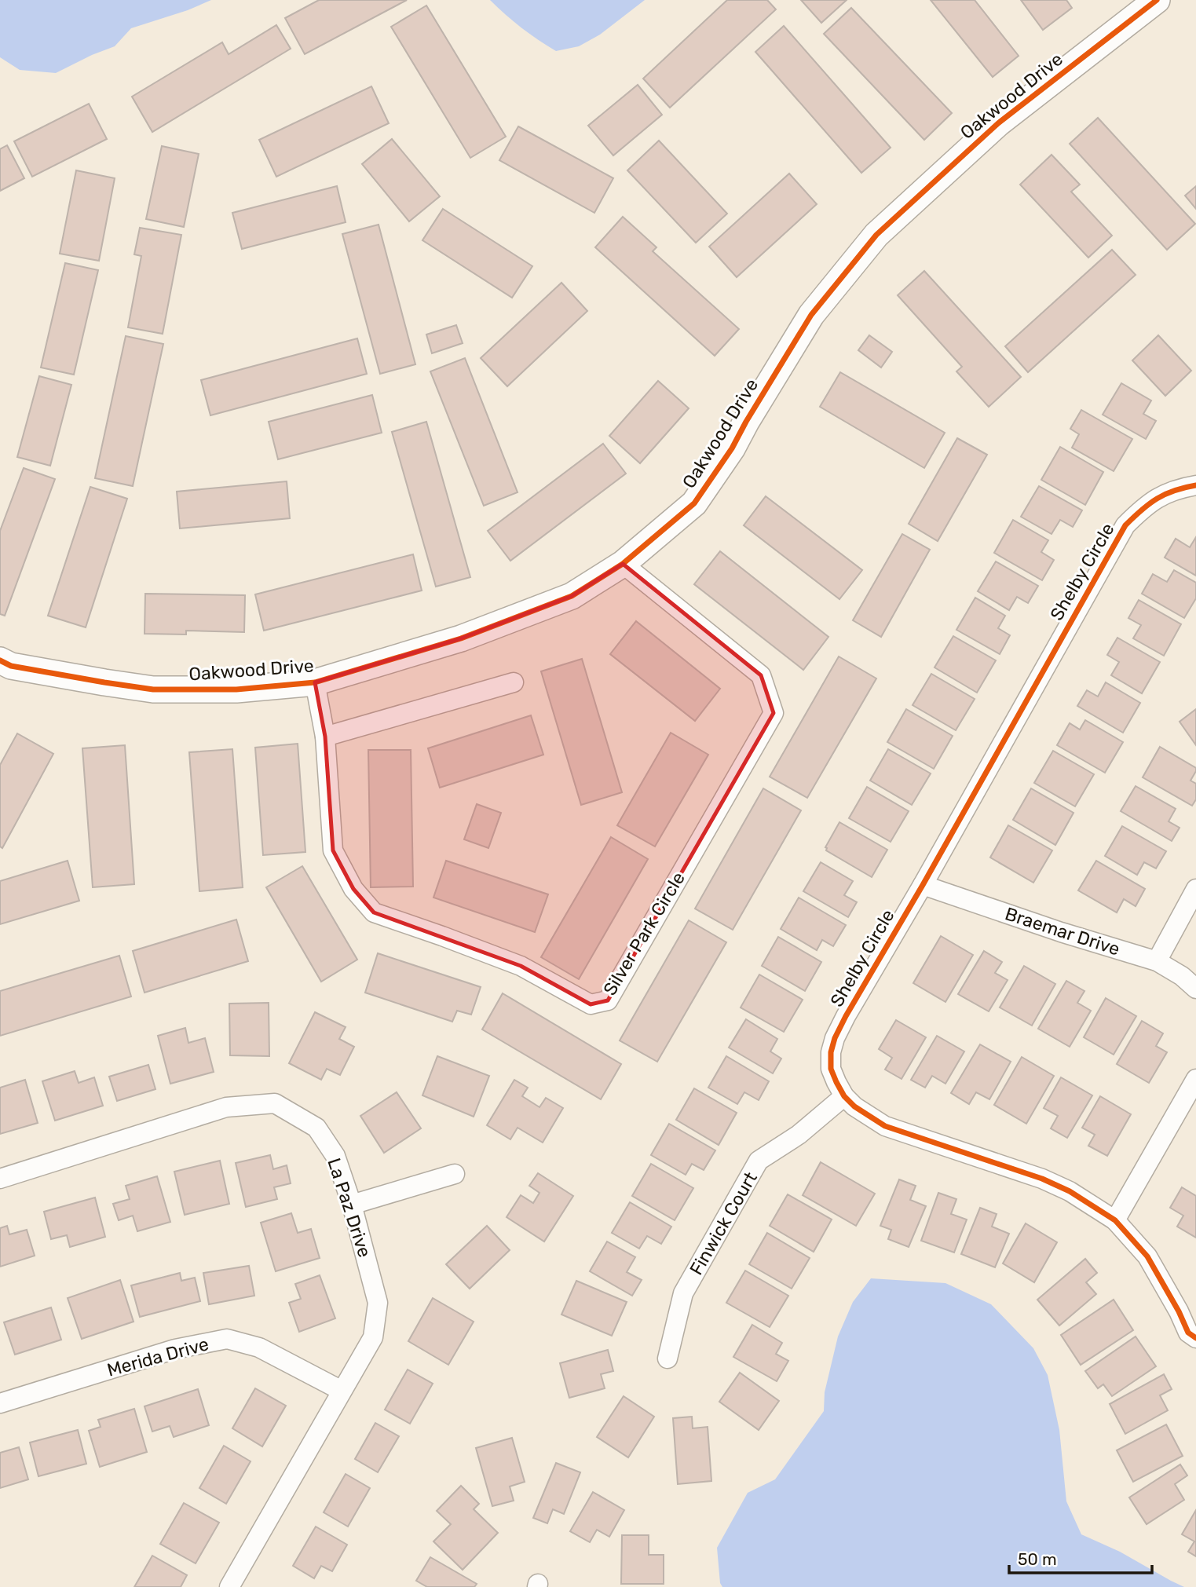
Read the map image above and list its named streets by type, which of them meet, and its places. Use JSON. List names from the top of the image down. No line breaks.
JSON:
{"streets":{"street":["Oakwood Drive","Shelby Circle","Braemar Drive","Silver Park Circle","La Paz Drive","Finwick Court","Merida Drive"]},"crossings":[["Oakwood Drive","Silver Park Circle"],["Shelby Circle","Braemar Drive"],["Shelby Circle","Finwick Court"],["La Paz Drive","Merida Drive"]],"scale_bar":"50 m"}
